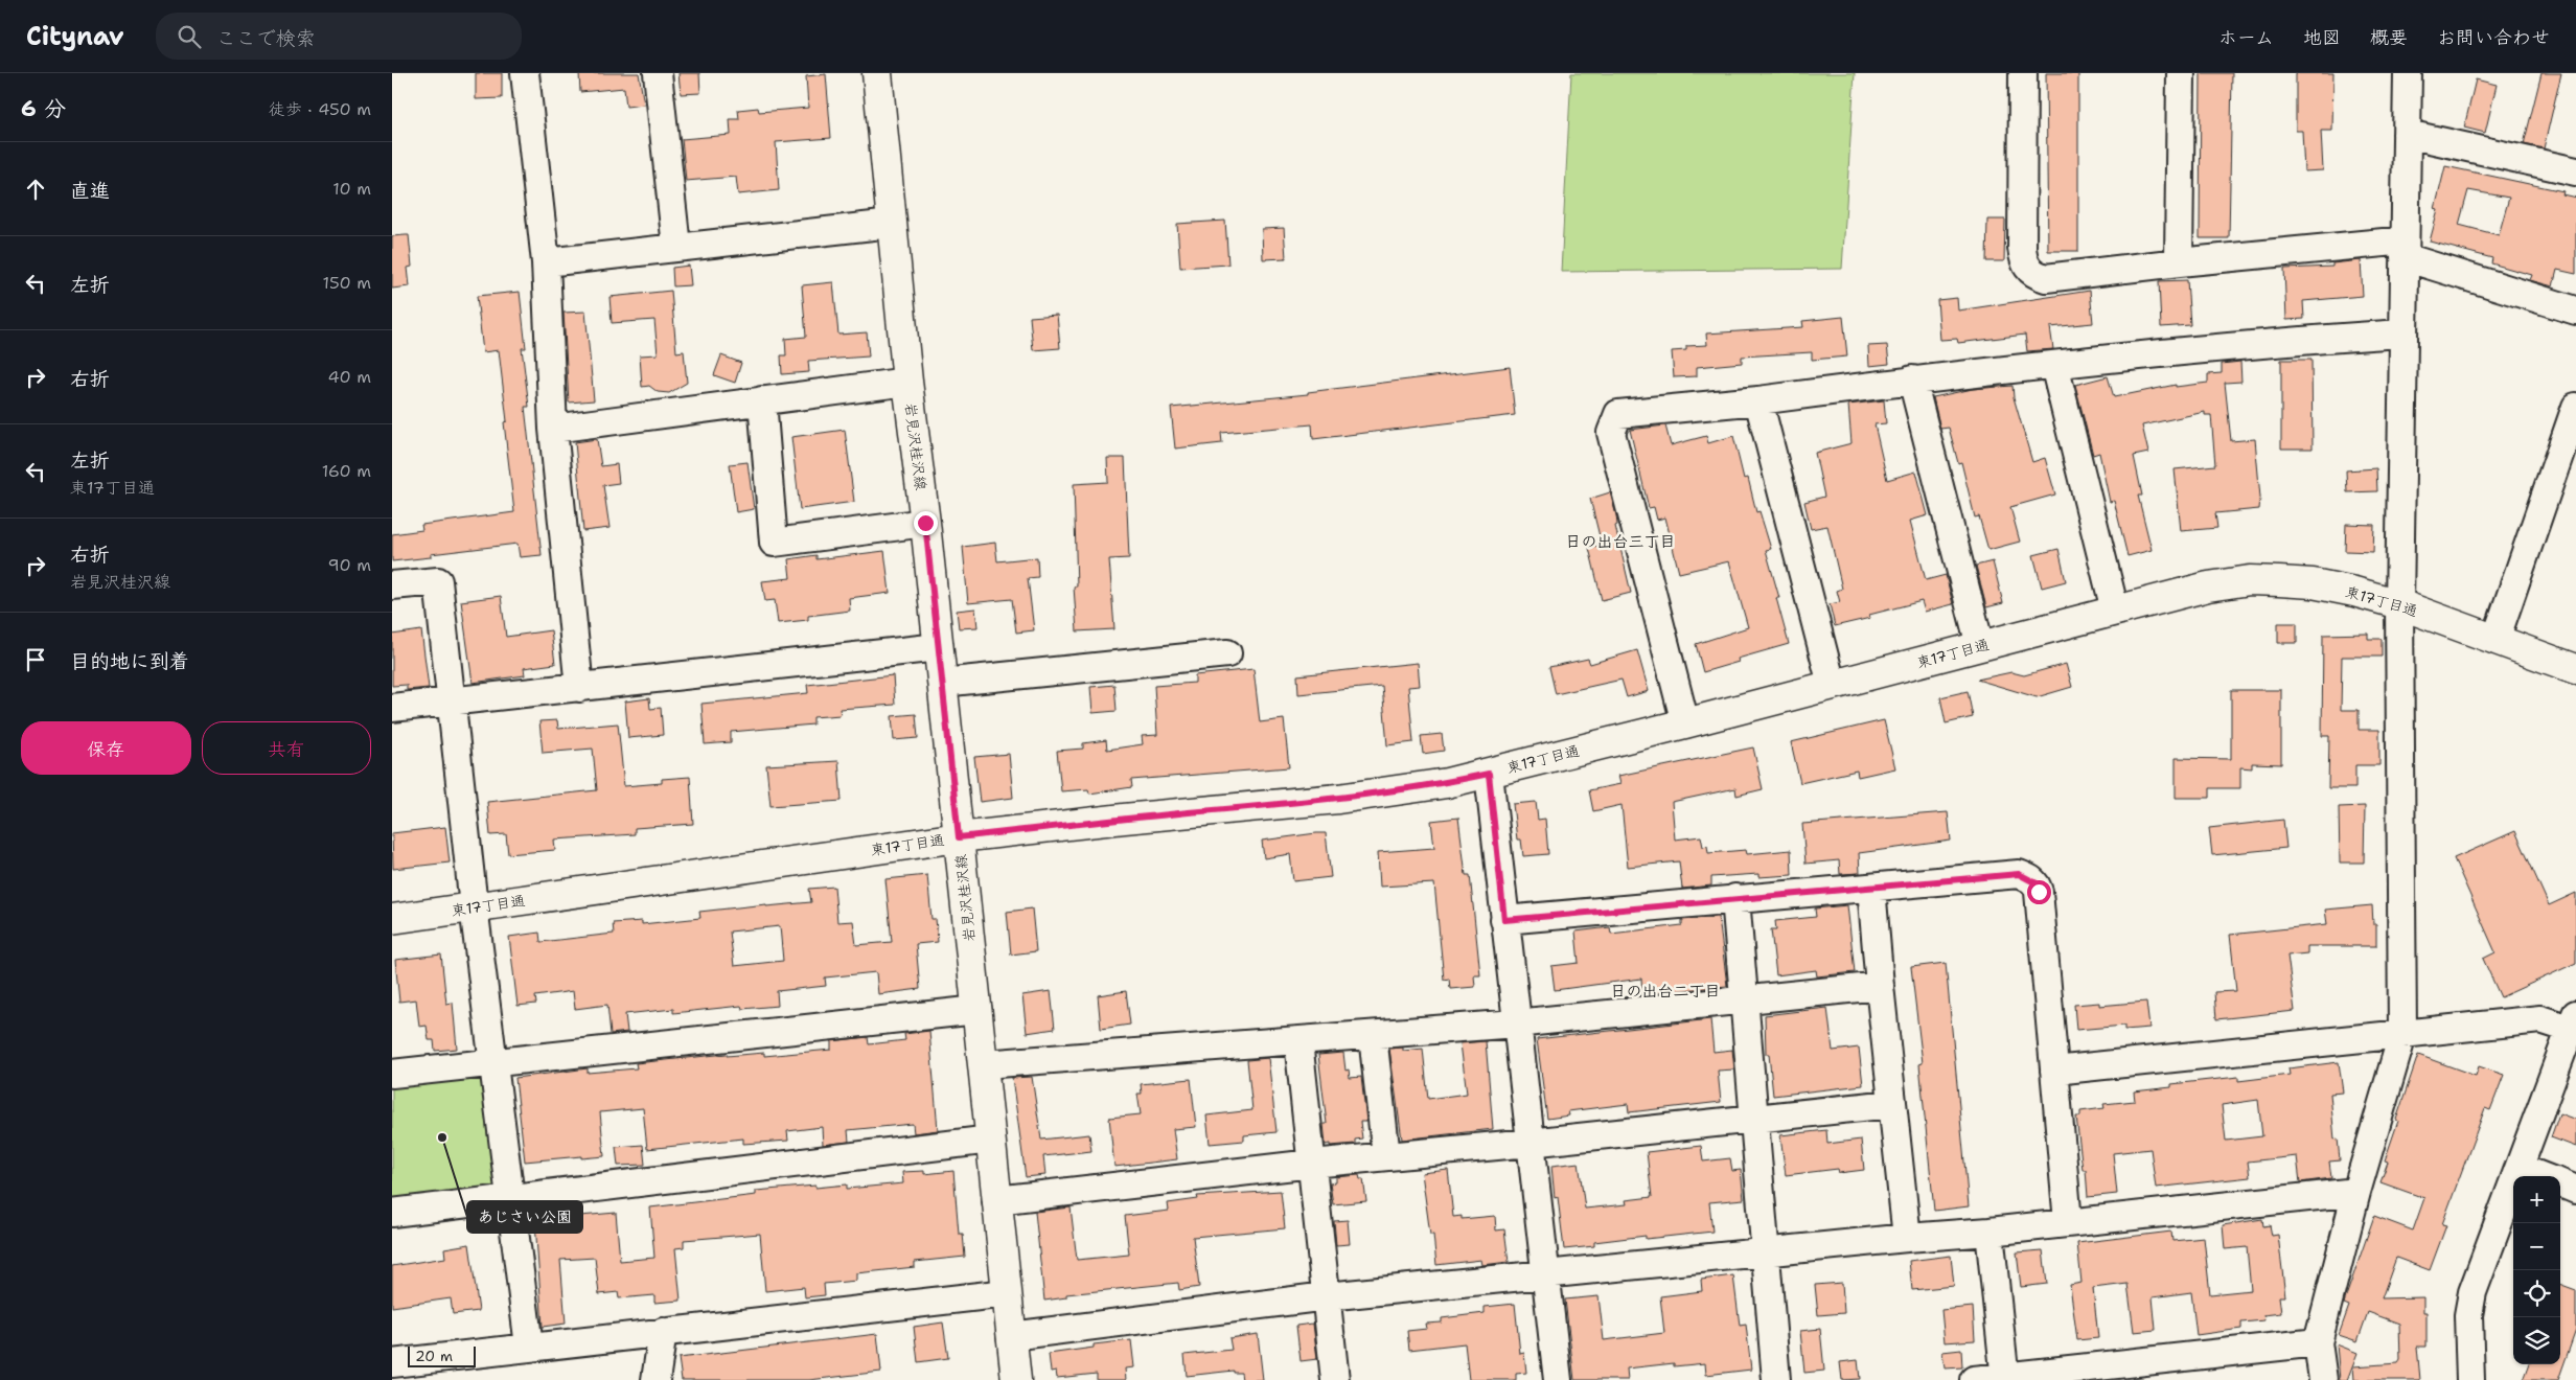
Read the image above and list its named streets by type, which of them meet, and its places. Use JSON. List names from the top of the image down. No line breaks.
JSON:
{"streets":{"street":["岩見沢桂沢線","東17丁目通"]},"crossings":[["岩見沢桂沢線","東17丁目通"]],"districts":["日の出台三丁目","日の出台二丁目"],"places":["あじさい公園"],"scale_bar":"20 m","page":{"header":"Citynav","search":"ここで検索","nav":["ホーム","地図","概要","お問い合わせ"],"heading":["6 分","徒歩 · 450 m"],"list":[["直進","10 m"],["左折","150 m"],["右折","40 m"],["左折","東17丁目通","160 m"],["右折","岩見沢桂沢線","90 m"],"目的地に到着"],"buttons":["保存","共有"],"map_buttons":["+","−"],"scale":"20 m"}}
